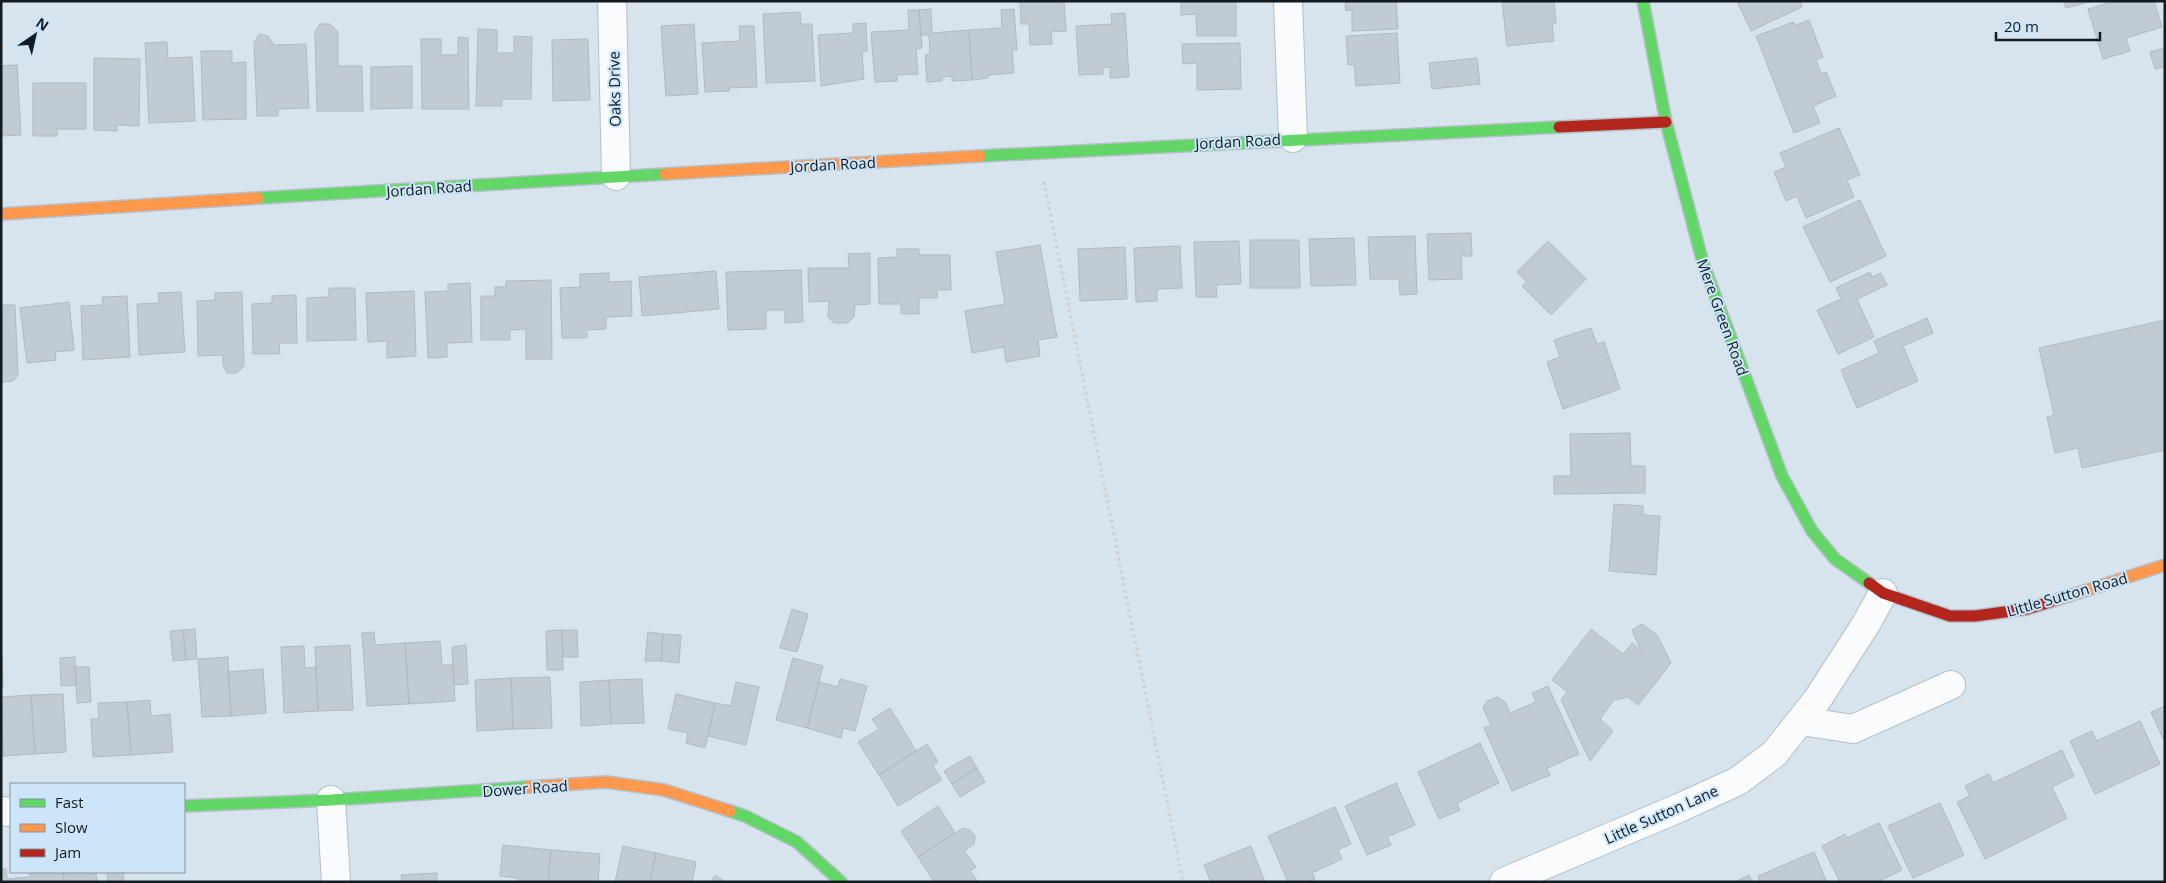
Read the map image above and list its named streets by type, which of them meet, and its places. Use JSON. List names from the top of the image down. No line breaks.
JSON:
{"streets":{"street":["Oaks Drive","Jordan Road","Mere Green Road","Little Sutton Road","Dower Road","Little Sutton Lane"]},"crossings":[["Oaks Drive","Jordan Road"],["Jordan Road","Mere Green Road"],["Mere Green Road","Little Sutton Road"],["Mere Green Road","Little Sutton Lane"],["Little Sutton Road","Little Sutton Lane"]],"legend":["Fast","Slow","Jam"],"scale_bar":"20 m","north":"top right"}
